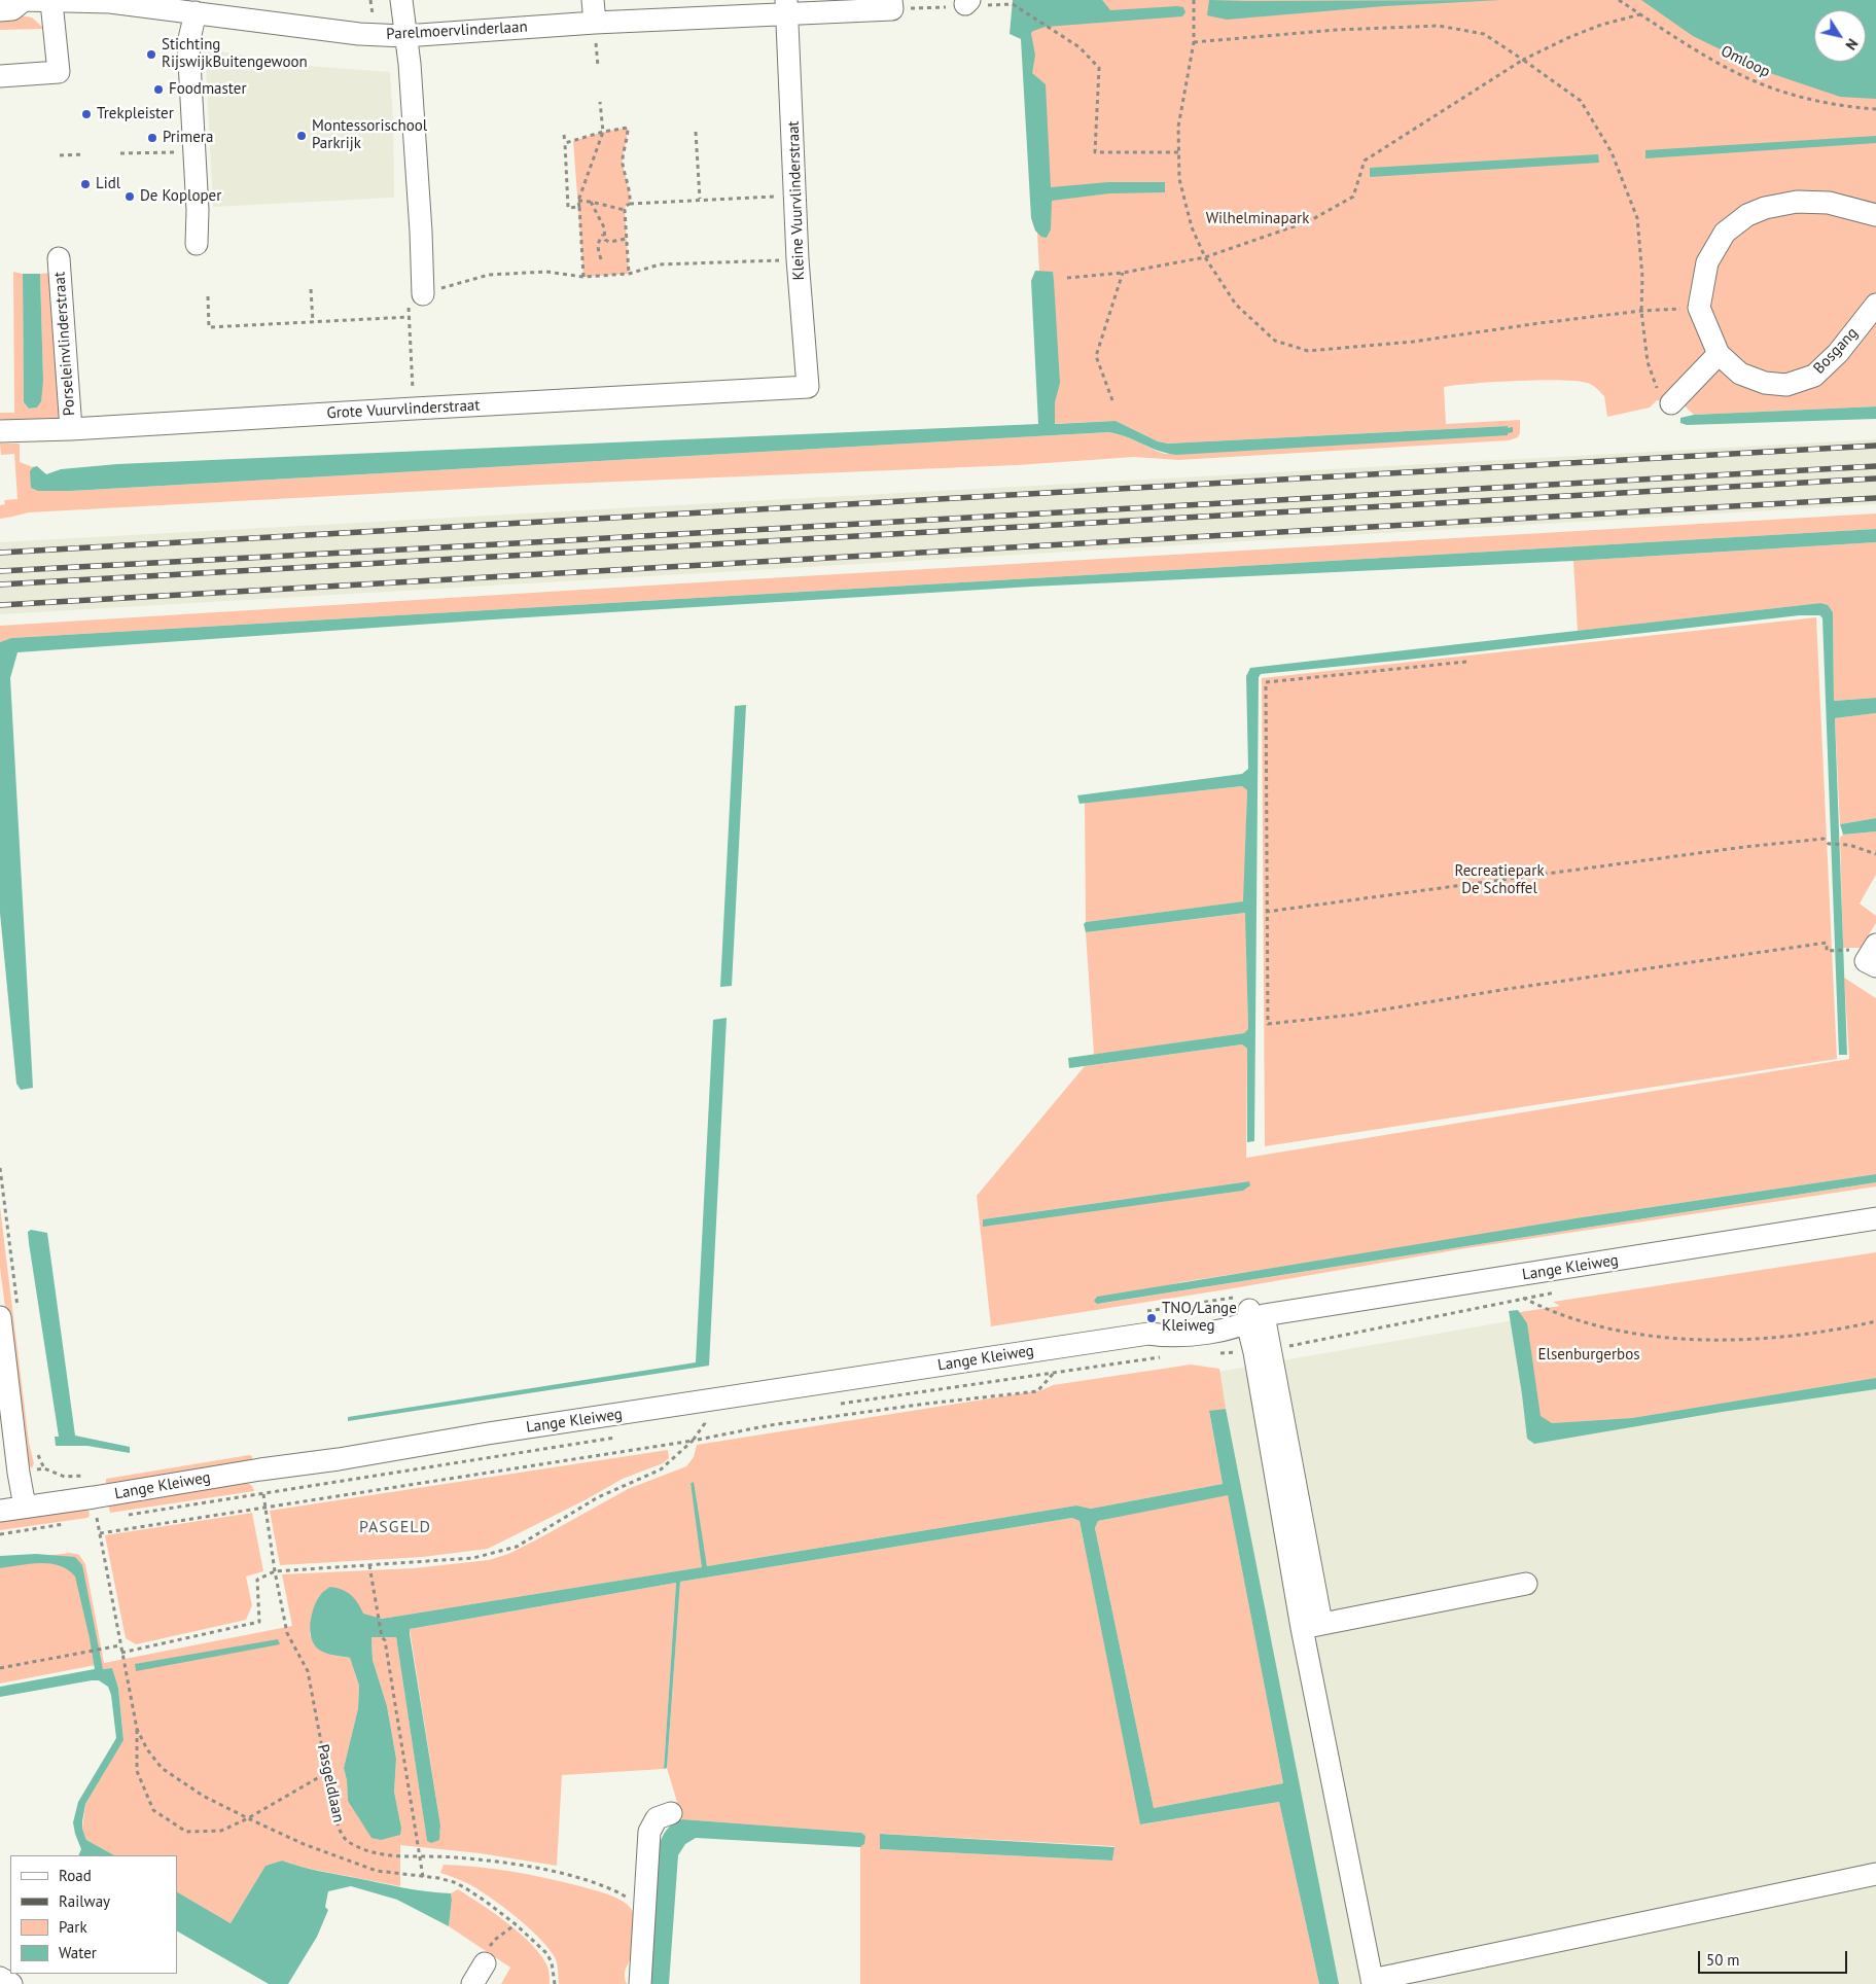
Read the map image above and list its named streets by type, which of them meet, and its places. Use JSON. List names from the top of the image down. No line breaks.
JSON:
{"streets":{"street":["Parelmoervlinderlaan","Kleine Vuurvlinderstraat","Porseleinvlinderstraat","Bosgang","Grote Vuurvlinderstraat","Lange Kleiweg"],"path":["Omloop","Pasgeldlaan"]},"crossings":[["Parelmoervlinderlaan","Kleine Vuurvlinderstraat"],["Kleine Vuurvlinderstraat","Grote Vuurvlinderstraat"],["Porseleinvlinderstraat","Grote Vuurvlinderstraat"],["Lange Kleiweg","Pasgeldlaan"]],"districts":["PASGELD"],"parks":["Wilhelminapark","Recreatiepark De Schoffel","Elsenburgerbos"],"places":["Stichting RijswijkBuitengewoon","Foodmaster","Trekpleister","Montessorischool Parkrijk","Primera","Lidl","De Koploper","TNO/Lange Kleiweg"],"legend":["Road","Railway","Park","Water"],"scale_bar":"50 m","north":"bottom right"}
